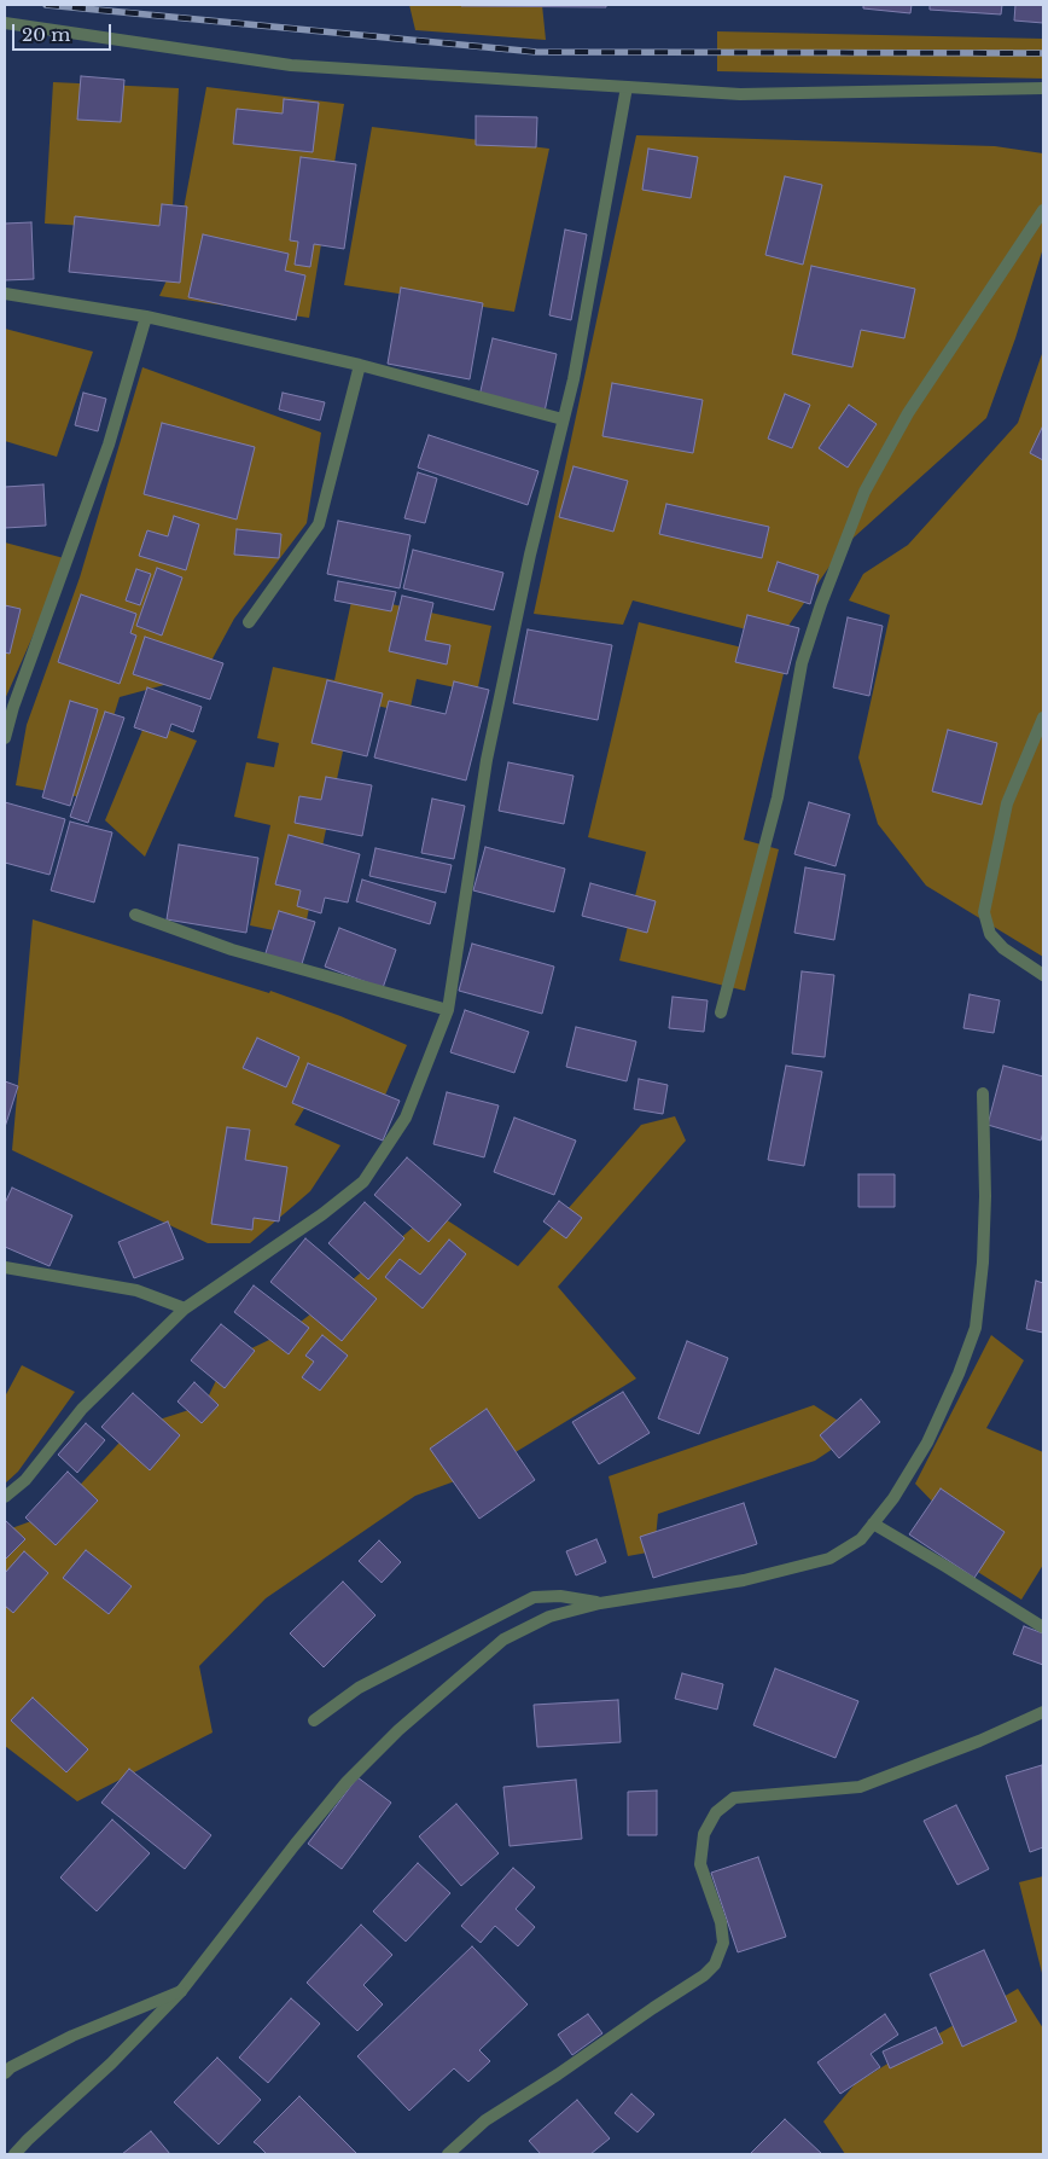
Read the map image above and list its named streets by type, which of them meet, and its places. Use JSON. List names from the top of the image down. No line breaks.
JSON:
{"scale_bar":"20 m"}
